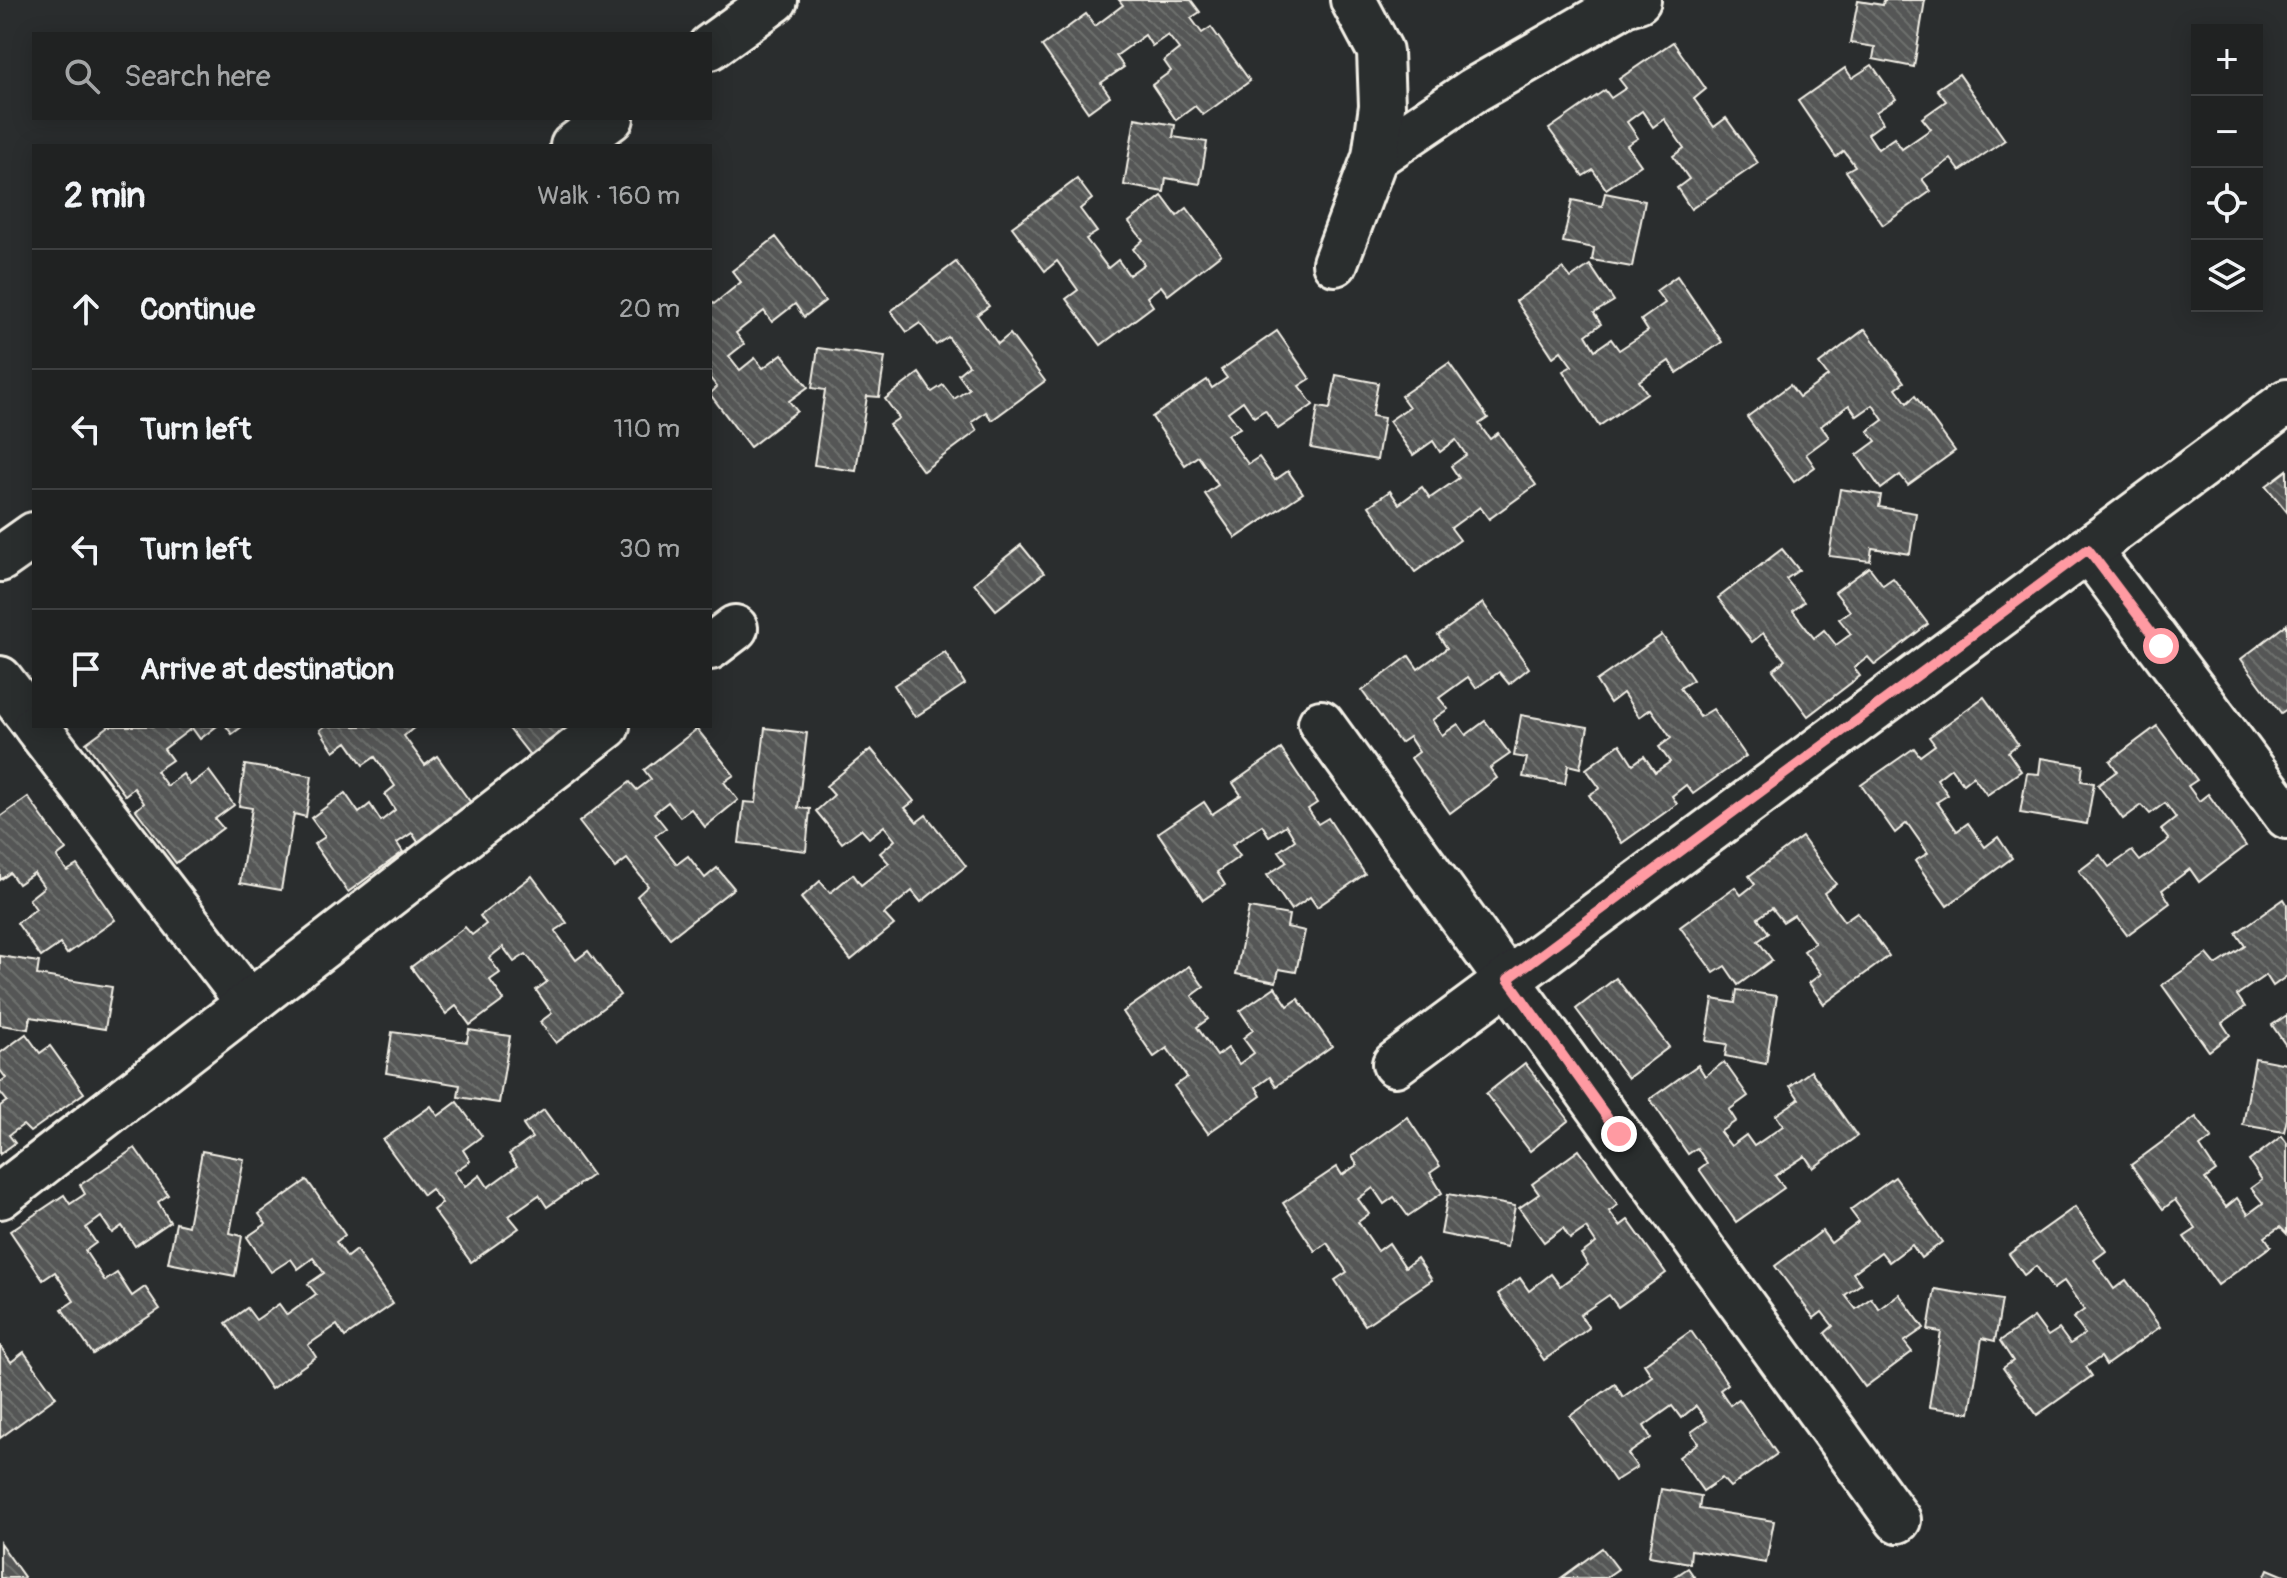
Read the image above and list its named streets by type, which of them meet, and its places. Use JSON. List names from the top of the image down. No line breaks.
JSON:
{"page":{"map_buttons":["+","−"],"search":"Search here","heading":["2 min","Walk · 160 m"],"list":[["Continue","20 m"],["Turn left","110 m"],["Turn left","30 m"],"Arrive at destination"]}}
